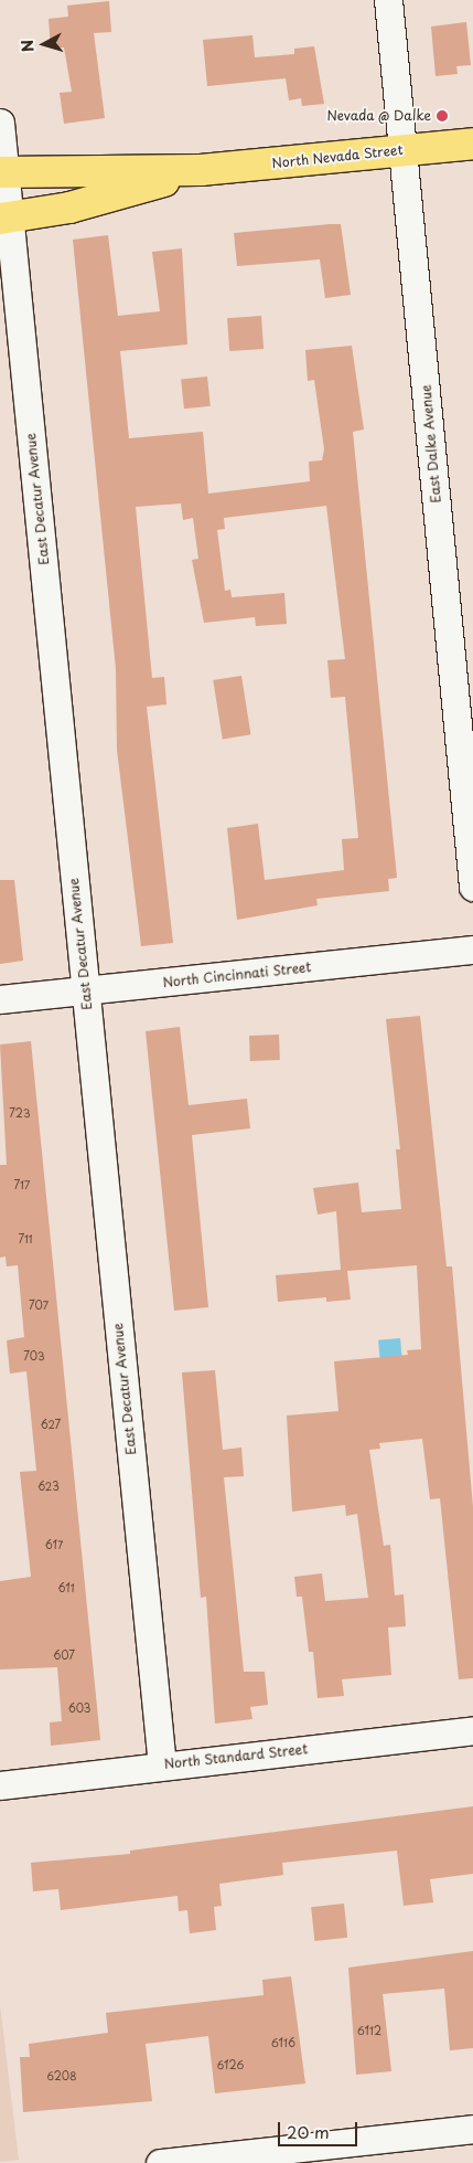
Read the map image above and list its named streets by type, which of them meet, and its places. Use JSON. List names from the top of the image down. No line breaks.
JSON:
{"streets":{"main road":["North Nevada Street"],"street":["East Dalke Avenue","East Decatur Avenue","North Cincinnati Street","North Standard Street"]},"crossings":[["North Nevada Street","East Dalke Avenue"],["North Nevada Street","East Decatur Avenue"],["East Decatur Avenue","North Cincinnati Street"],["East Decatur Avenue","North Standard Street"]],"places":["Nevada @ Dalke"],"house_numbers":["723","717","711","707","703","627","623","617","611","607","603","6112","6116","6126","6208"],"scale_bar":"20 m","north":"left"}
